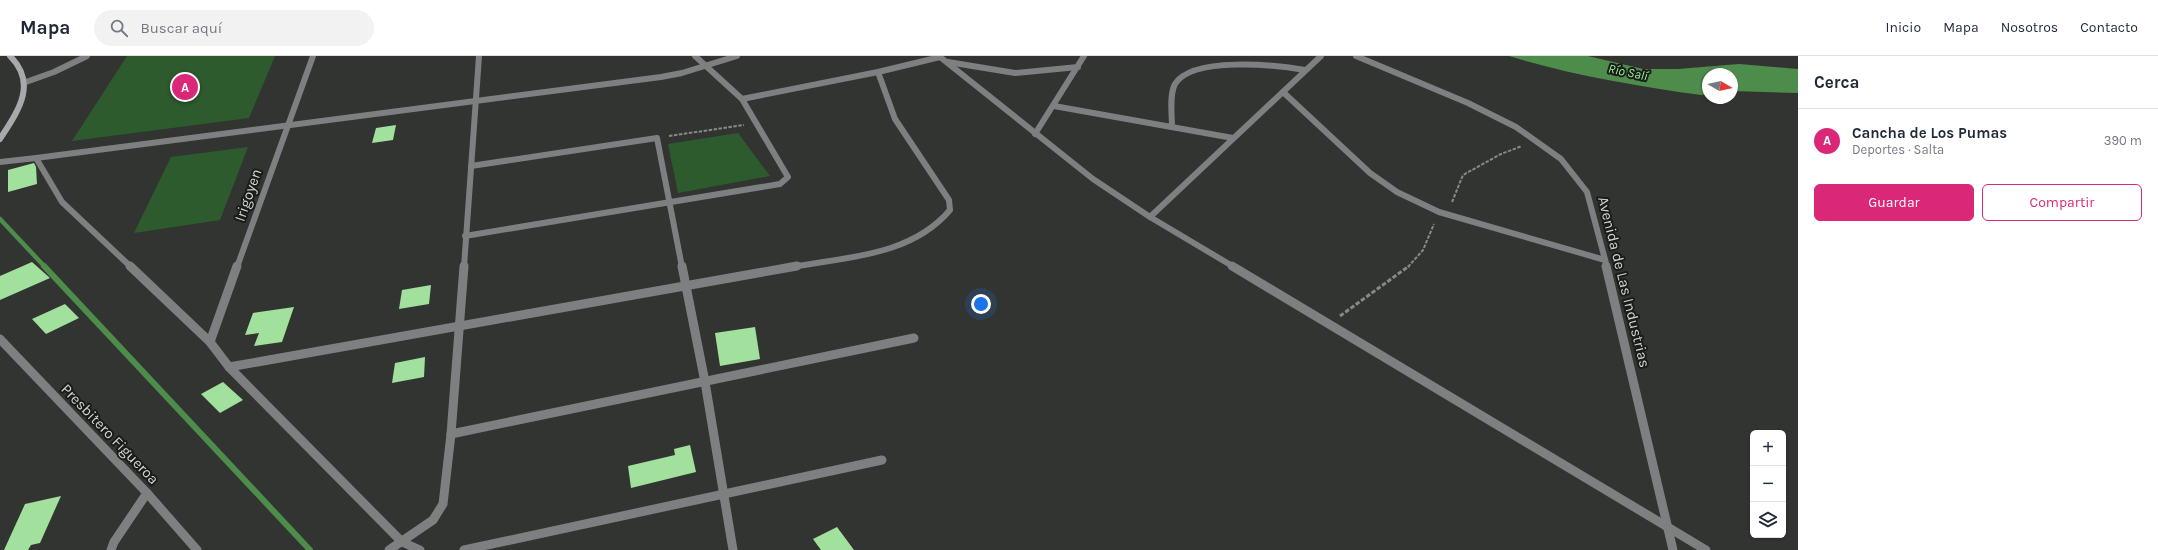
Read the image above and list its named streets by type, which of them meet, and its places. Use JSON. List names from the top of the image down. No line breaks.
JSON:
{"streets":{"street":["Irigoyen","Avenida de Las Industrias","Presbitero Figueroa"]},"water":["Río Salí"],"north":"right","page":{"header":"Mapa","search":"Buscar aquí","nav":["Inicio","Mapa","Nosotros","Contacto"],"heading":"Cerca","pins":"A","list":[{"mark":"A","name":"Cancha de Los Pumas","note":"Deportes · Salta","value":"390 m"}],"buttons":["Guardar","Compartir"],"map_buttons":["+","−"]}}
